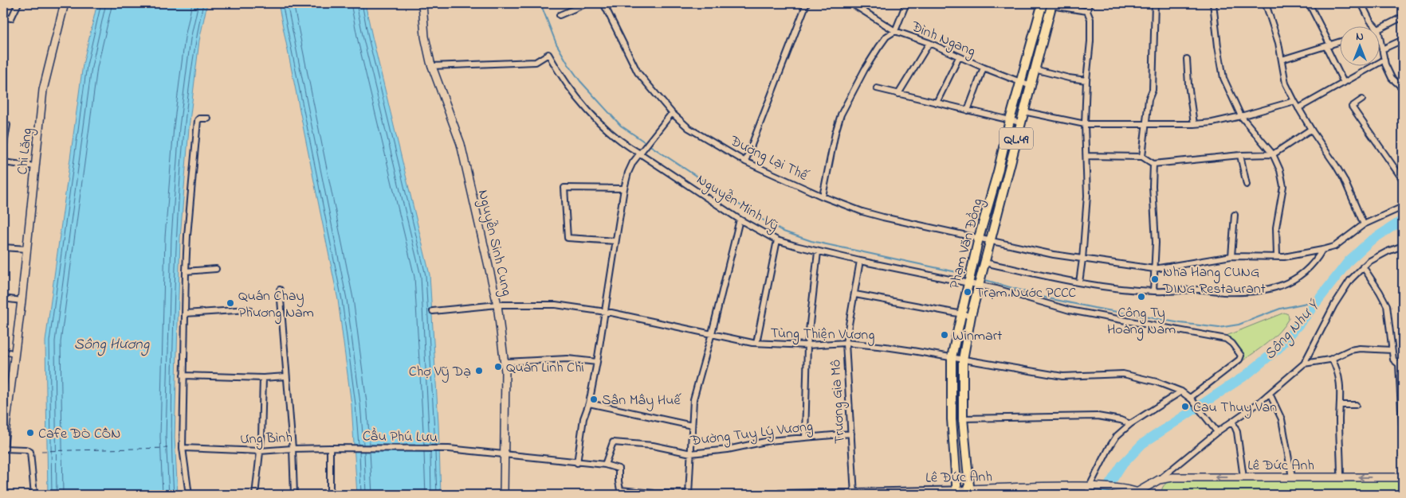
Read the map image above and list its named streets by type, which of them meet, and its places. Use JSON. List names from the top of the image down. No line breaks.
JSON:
{"streets":{"main road":["QL.49","Phạm Văn Đồng"],"street":["Đình Ngang","Chi Lăng","Đường Lại Thế","Nguyễn Minh Vỹ","Nguyễn Sinh Cung","Tùng Thiện Vương","Trương Gia Mô","Đường Tuy Lý Vương","Cầu Phú Lưu","Ưng Bình","Lê Đức Anh"]},"crossings":[["Đình Ngang","Phạm Văn Đồng"],["Đường Lại Thế","Phạm Văn Đồng"],["Nguyễn Minh Vỹ","Nguyễn Sinh Cung"],["Nguyễn Minh Vỹ","Phạm Văn Đồng"],["Nguyễn Minh Vỹ","Tùng Thiện Vương"],["Nguyễn Minh Vỹ","Trương Gia Mô"],["Nguyễn Sinh Cung","Tùng Thiện Vương"],["Nguyễn Sinh Cung","Cầu Phú Lưu"],["Phạm Văn Đồng","Tùng Thiện Vương"],["Phạm Văn Đồng","Lê Đức Anh"],["Tùng Thiện Vương","Trương Gia Mô"],["Trương Gia Mô","Đường Tuy Lý Vương"],["Trương Gia Mô","Lê Đức Anh"],["Cầu Phú Lưu","Ưng Bình"]],"water":["Sông Như Ý","Sông Hương"],"places":["Nha Hang CUNG DING Restaurant","Trạm Nước PCCC","Công Ty Hoàng Nam","Quán Chay Phương Nam","Winmart","Quán Linh Chi","Chợ Vỹ Dạ","Sân Mây Huế","Cau Thuy Van","Cafe ĐÒ CỒN"],"north":"top"}
